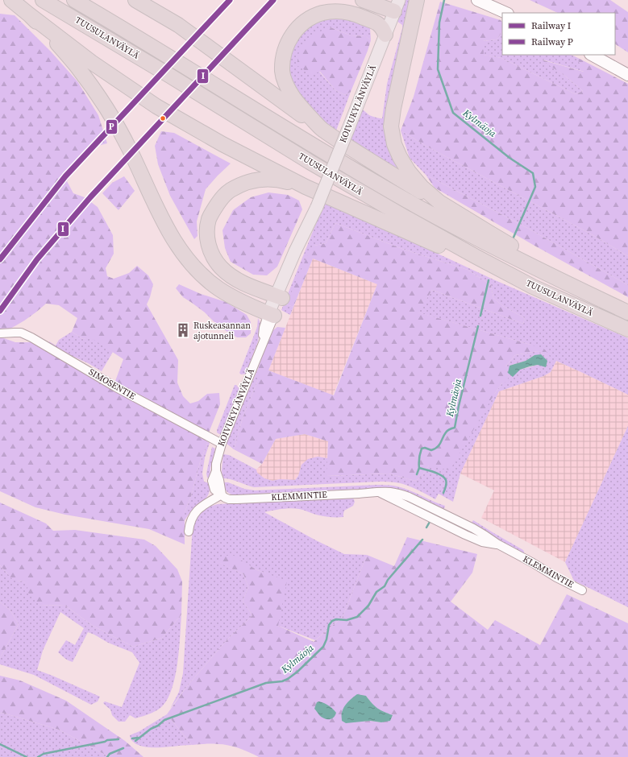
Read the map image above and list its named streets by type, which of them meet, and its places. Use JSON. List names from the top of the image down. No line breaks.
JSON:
{"streets":{"highway":["TUUSULANVÄYLÄ"],"main road":["KOIVUKYLÄNVÄYLÄ"],"street":["SIMOSENTIE","KLEMMINTIE"]},"crossings":[["KOIVUKYLÄNVÄYLÄ","SIMOSENTIE"],["KOIVUKYLÄNVÄYLÄ","KLEMMINTIE"]],"water":["Kylmäoja"],"places":{"building":["Ruskeasannan ajotunneli"]},"lines":["rail line I","rail line P"],"legend":["Railway I","Railway P"]}
